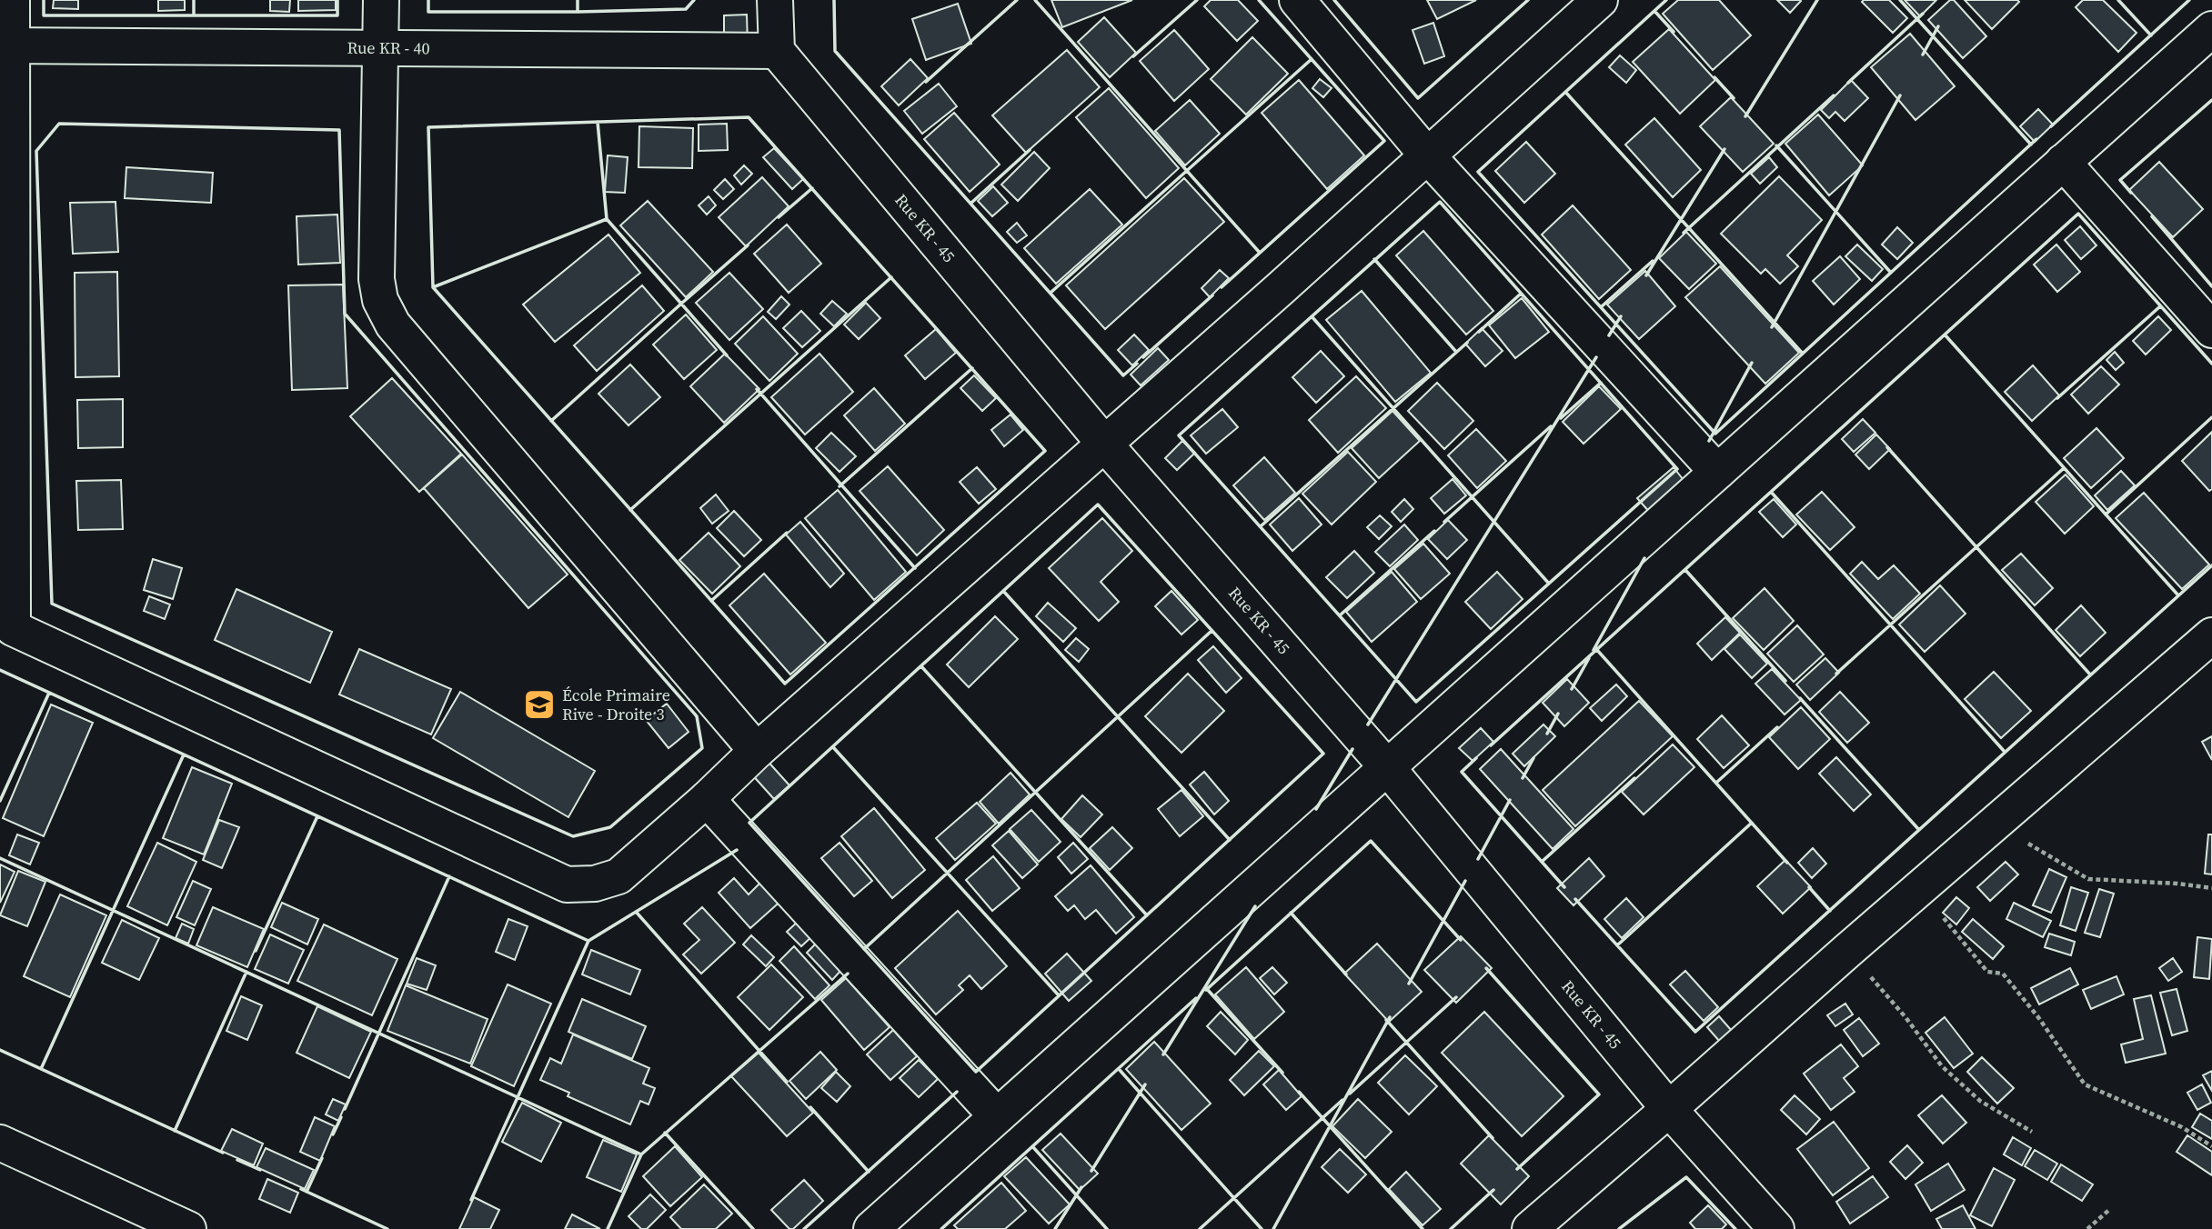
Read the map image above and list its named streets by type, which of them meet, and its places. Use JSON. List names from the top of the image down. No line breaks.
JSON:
{"streets":{"street":["Rue KR - 40","Rue KR - 45"]},"crossings":[["Rue KR - 40","Rue KR - 45"]],"places":{"school or university":["École Primaire Rive - Droite 3"]}}
